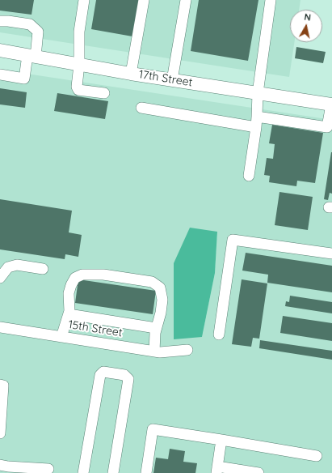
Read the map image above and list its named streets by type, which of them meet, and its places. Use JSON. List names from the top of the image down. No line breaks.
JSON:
{"streets":{"main road":["17th Street"],"street":["15th Street"]},"north":"top"}
